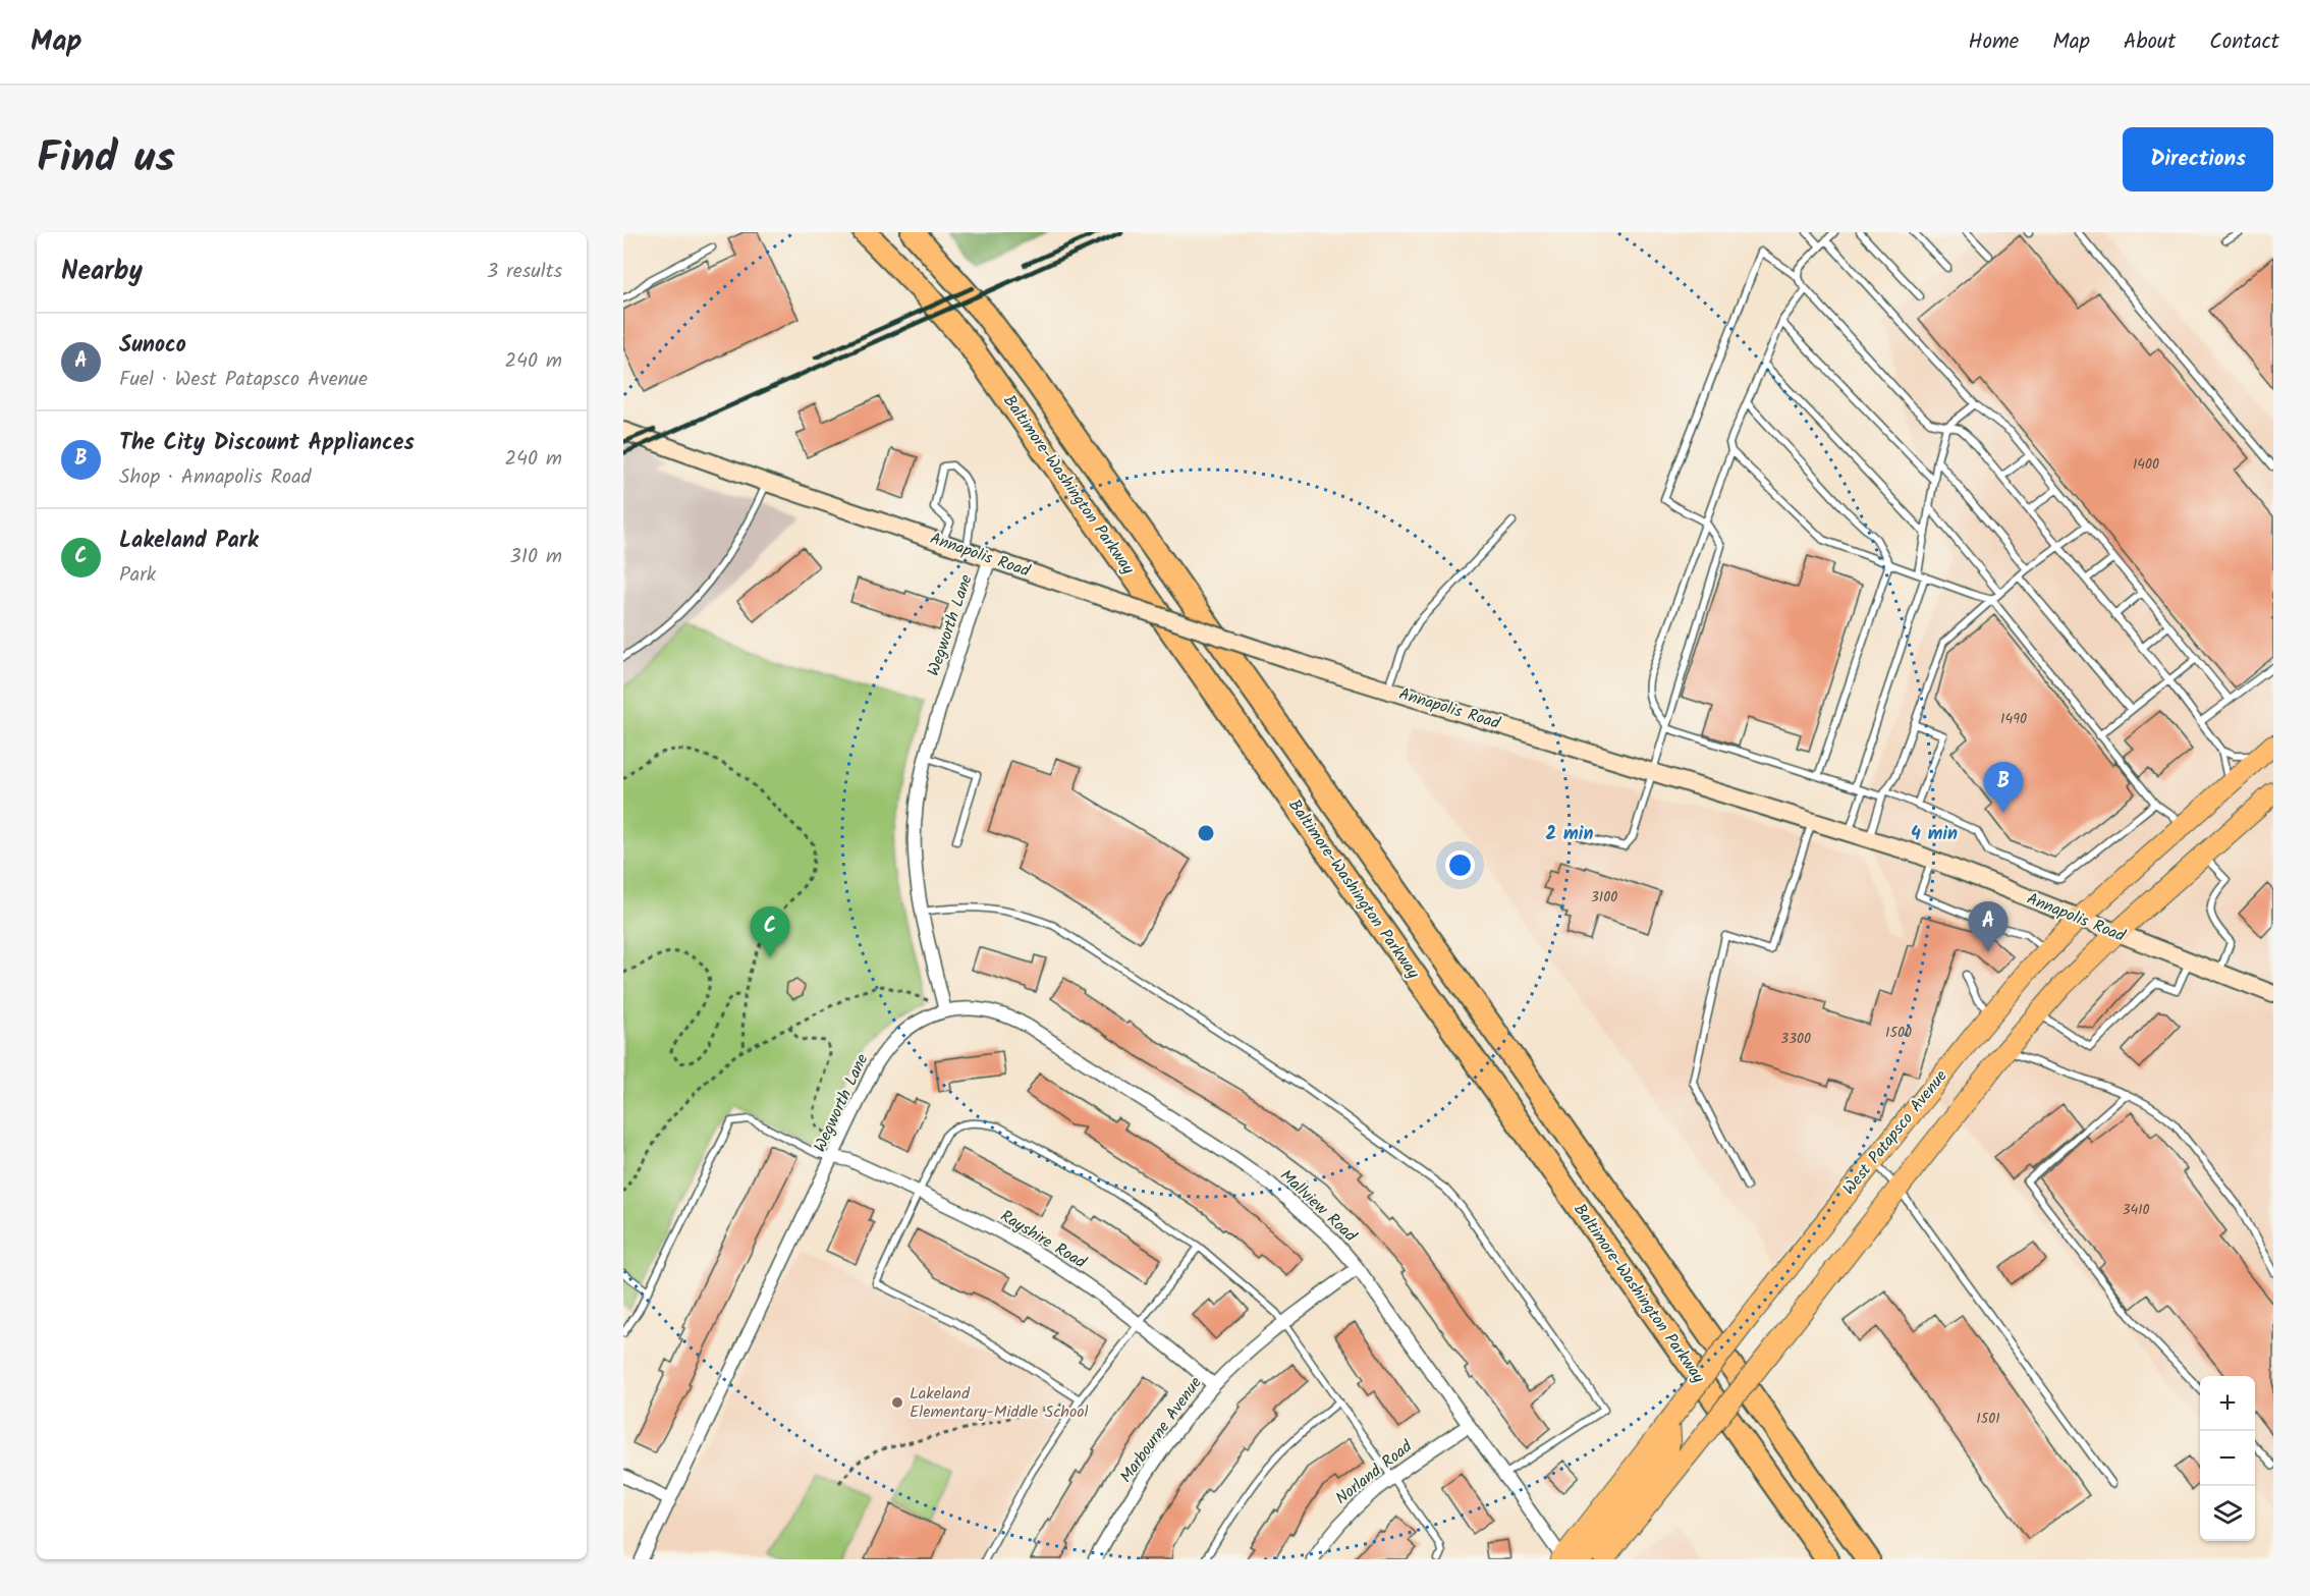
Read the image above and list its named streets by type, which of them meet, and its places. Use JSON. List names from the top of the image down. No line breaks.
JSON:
{"streets":{"highway":["Baltimore-Washington Parkway"],"main road":["Annapolis Road","West Patapsco Avenue"],"street":["Wegworth Lane","Mallview Road","Rayshire Road","Marbourne Avenue","Norland Road"]},"crossings":[["Annapolis Road","Wegworth Lane"],["Annapolis Road","West Patapsco Avenue"],["Wegworth Lane","Mallview Road"],["Wegworth Lane","Rayshire Road"],["West Patapsco Avenue","Mallview Road"],["Mallview Road","Marbourne Avenue"],["Mallview Road","Norland Road"],["Rayshire Road","Marbourne Avenue"]],"places":["Lakeland Elementary-Middle School"],"house_numbers":["1400","1490","3100","1500","3300","3410","1501"],"page":{"header":"Map","nav":["Home","Map","About","Contact"],"title":"Find us","buttons":"Directions","heading":["Nearby","3 results"],"list":[{"mark":"A","name":"Sunoco","note":"Fuel · West Patapsco Avenue","value":"240 m"},{"mark":"B","name":"The City Discount Appliances","note":"Shop · Annapolis Road","value":"240 m"},{"mark":"C","name":"Lakeland Park","note":"Park","value":"310 m"}],"pins":["B","A","C"],"map_buttons":["+","−"]},"rings":["2 min","4 min"]}
